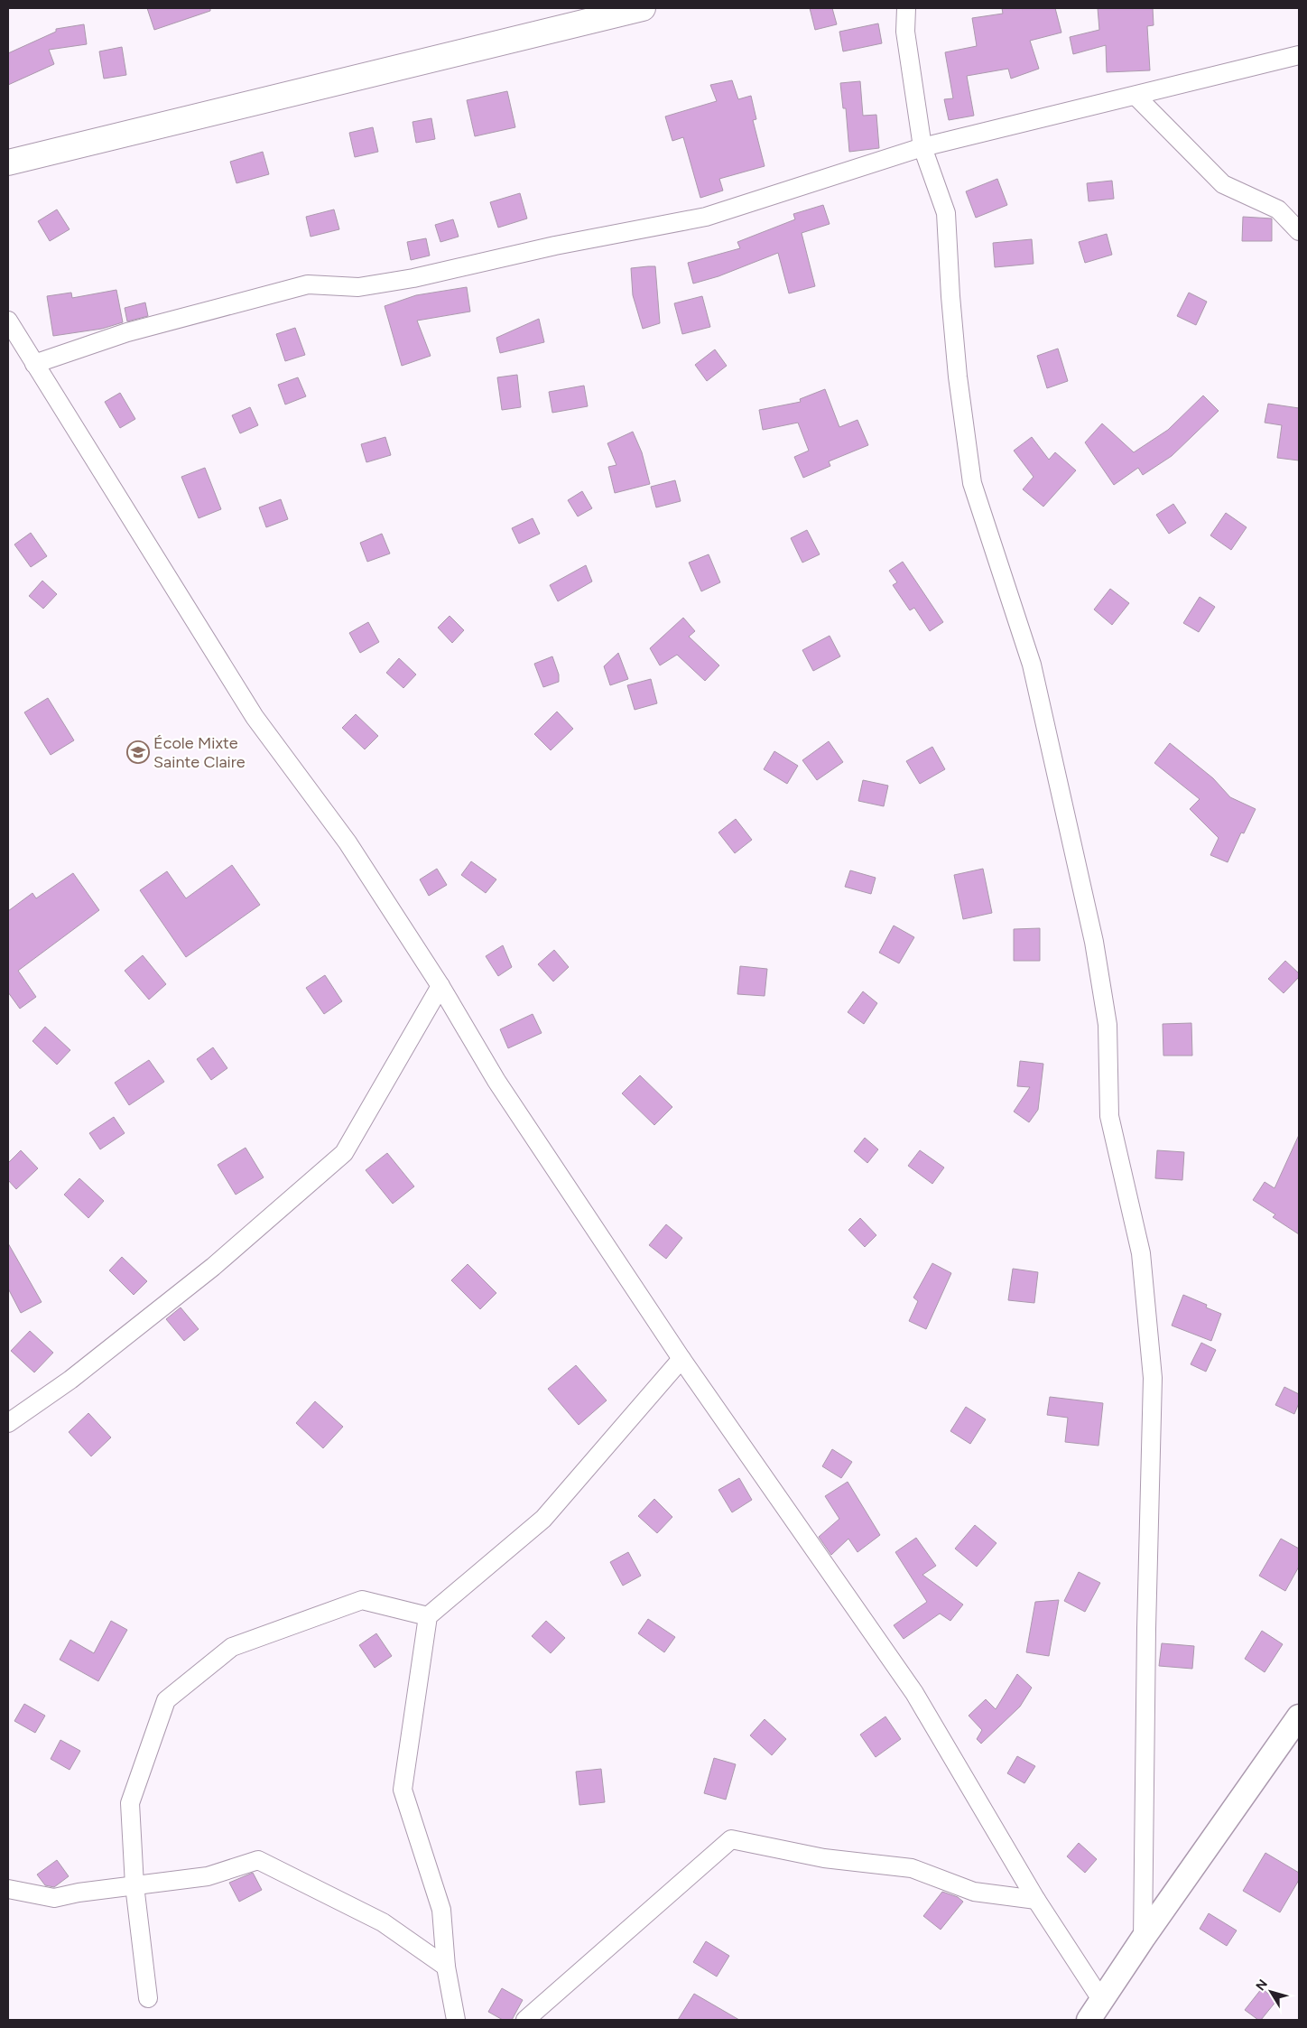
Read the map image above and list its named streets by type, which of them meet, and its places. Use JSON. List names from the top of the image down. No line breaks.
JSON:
{"places":{"school or university":["École Mixte Sainte Claire"]},"north":"top left"}
